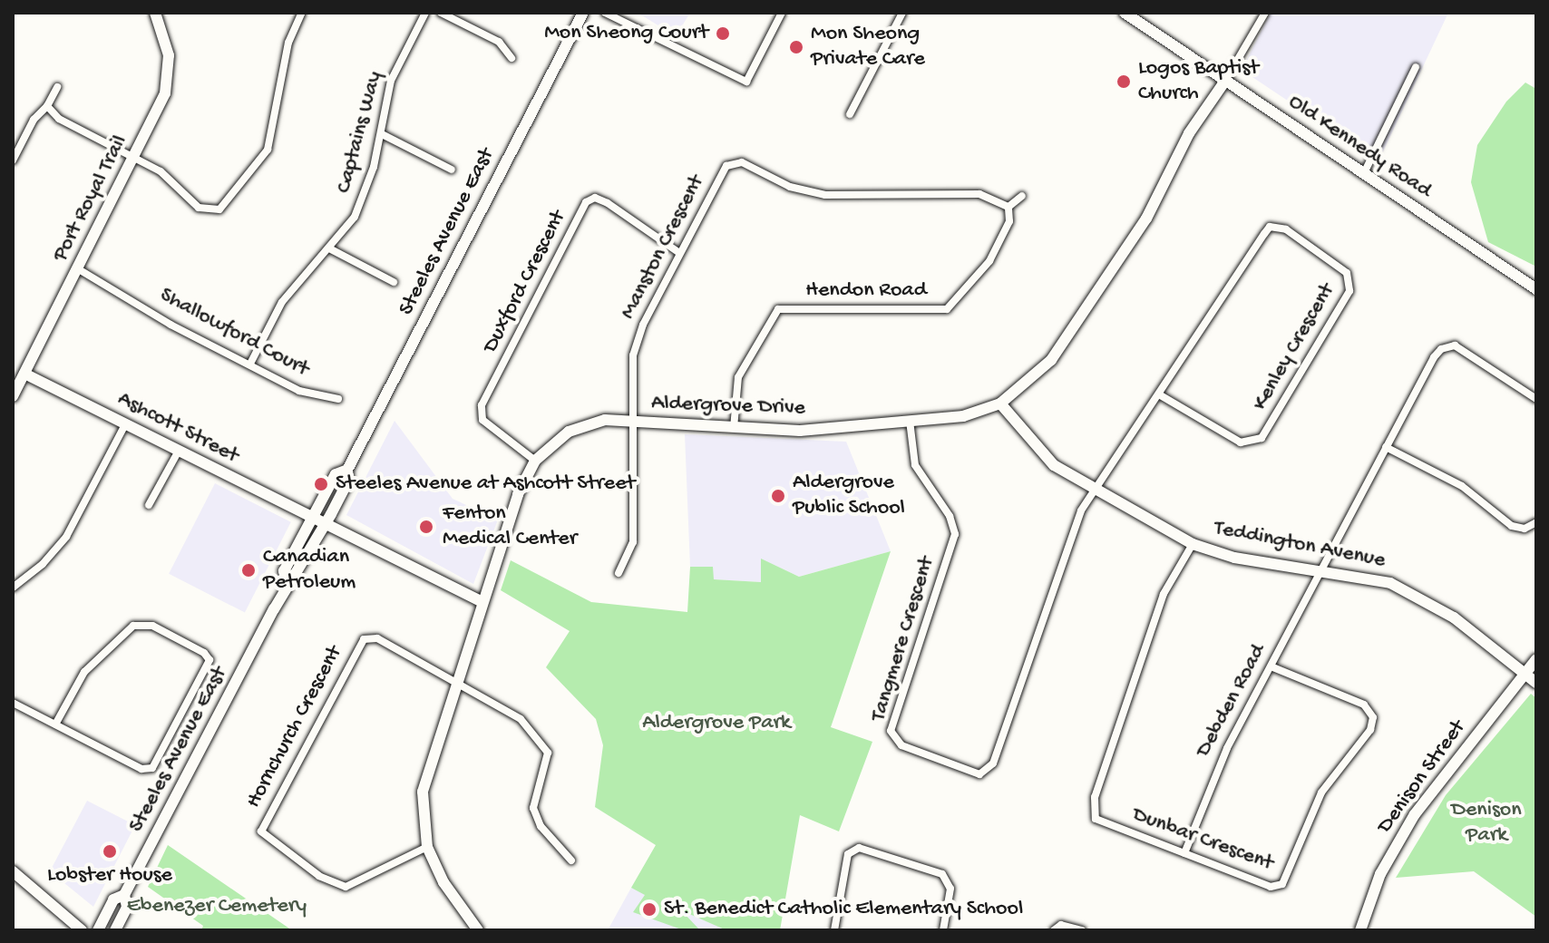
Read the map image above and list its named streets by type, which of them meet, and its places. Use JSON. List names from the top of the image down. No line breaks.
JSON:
{"streets":{"street":["Captains Way","Old Kennedy Road","Port Royal Trail","Steeles Avenue East","Manston Crescent","Duxford Crescent","Hendon Road","Shallowford Court","Kenley Crescent","Aldergrove Drive","Ashcott Street","Teddington Avenue","Tangmere Crescent","Debden Road","Hornchurch Crescent","Denison Street","Dunbar Crescent"]},"crossings":[["Captains Way","Shallowford Court"],["Old Kennedy Road","Aldergrove Drive"],["Port Royal Trail","Shallowford Court"],["Port Royal Trail","Ashcott Street"],["Steeles Avenue East","Ashcott Street"],["Manston Crescent","Duxford Crescent"],["Manston Crescent","Hendon Road"],["Manston Crescent","Aldergrove Drive"],["Duxford Crescent","Aldergrove Drive"],["Hendon Road","Aldergrove Drive"],["Kenley Crescent","Teddington Avenue"],["Kenley Crescent","Tangmere Crescent"],["Aldergrove Drive","Ashcott Street"],["Aldergrove Drive","Teddington Avenue"],["Aldergrove Drive","Tangmere Crescent"],["Aldergrove Drive","Hornchurch Crescent"],["Teddington Avenue","Tangmere Crescent"],["Teddington Avenue","Debden Road"],["Teddington Avenue","Denison Street"],["Teddington Avenue","Dunbar Crescent"],["Debden Road","Dunbar Crescent"]],"parks":["Aldergrove Park","Denison Park","Ebenezer Cemetery"],"places":["Mon Sheong Court","Mon Sheong Private Care","Logos Baptist Church","Steeles Avenue at Ashcott Street","Aldergrove Public School","Fenton Medical Center","Canadian Petroleum","Lobster House","St. Benedict Catholic Elementary School"]}
